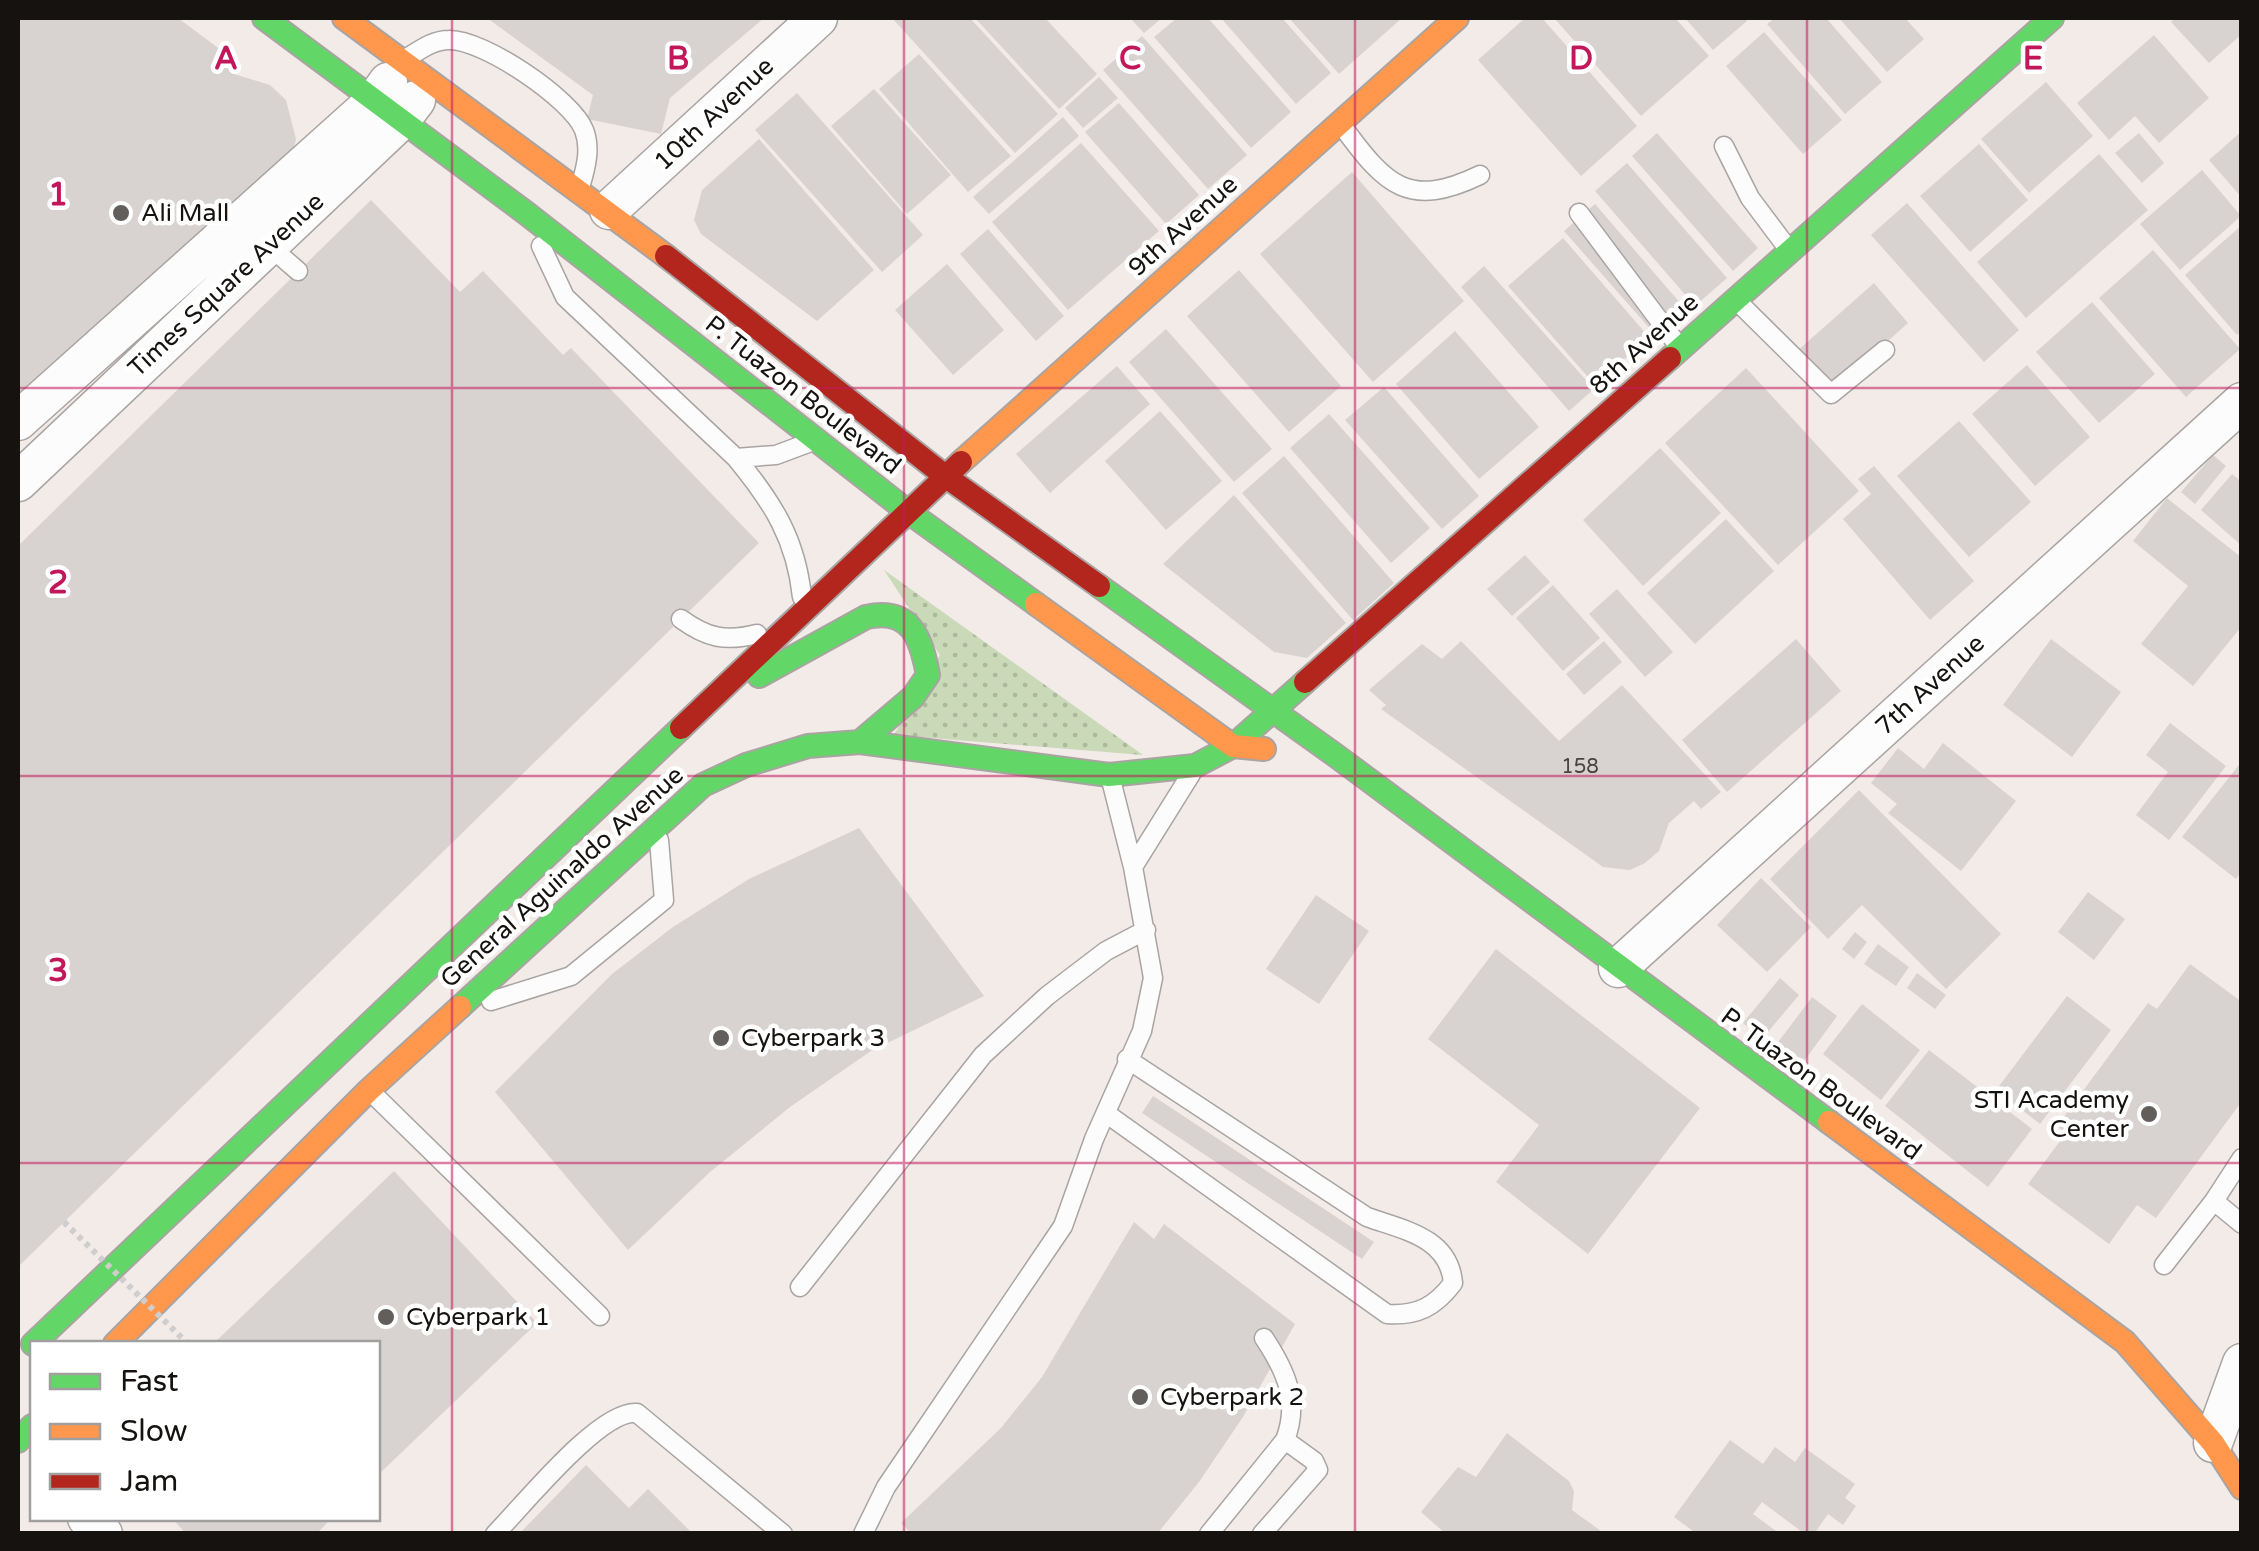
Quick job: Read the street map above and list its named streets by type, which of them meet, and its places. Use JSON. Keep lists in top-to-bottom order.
{
  "streets": {
    "street": [
      "10th Avenue",
      "9th Avenue",
      "Times Square Avenue",
      "8th Avenue",
      "P. Tuazon Boulevard",
      "7th Avenue",
      "General Aguinaldo Avenue"
    ]
  },
  "crossings": [
    ["10th Avenue", "P. Tuazon Boulevard"],
    ["9th Avenue", "P. Tuazon Boulevard"],
    ["9th Avenue", "General Aguinaldo Avenue"],
    ["Times Square Avenue", "P. Tuazon Boulevard"],
    ["8th Avenue", "P. Tuazon Boulevard"],
    ["8th Avenue", "General Aguinaldo Avenue"],
    ["P. Tuazon Boulevard", "7th Avenue"],
    ["P. Tuazon Boulevard", "General Aguinaldo Avenue"]
  ],
  "places": [
    "Ali Mall",
    "Cyberpark 3",
    "STI Academy Center",
    "Cyberpark 1",
    "Cyberpark 2"
  ],
  "house_numbers": ["158"],
  "legend": ["Fast", "Slow", "Jam"],
  "grid": {
    "columns": [
      "A",
      "B",
      "C",
      "D",
      "E"
    ],
    "rows": ["1", "2", "3"]
  }
}
